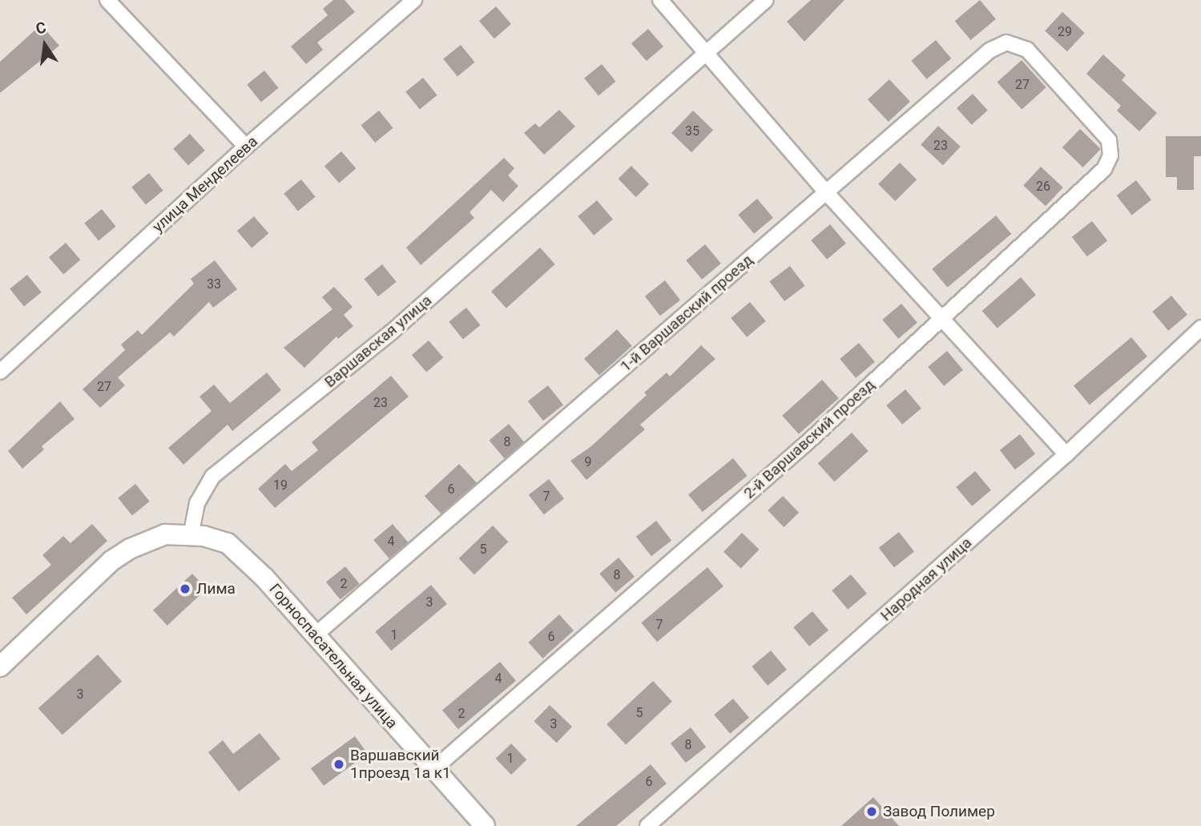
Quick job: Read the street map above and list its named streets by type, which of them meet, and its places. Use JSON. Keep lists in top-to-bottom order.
{
  "streets": {
    "main road": ["Горноспасательная улица"],
    "street": [
      "улица Менделеева",
      "1-й Варшавский проезд",
      "Варшавская улица",
      "2-й Варшавский проезд",
      "Народная улица"
    ]
  },
  "crossings": [
    ["1-й Варшавский проезд", "2-й Варшавский проезд"],
    ["1-й Варшавский проезд", "Горноспасательная улица"],
    ["Варшавская улица", "Горноспасательная улица"],
    ["2-й Варшавский проезд", "Горноспасательная улица"]
  ],
  "places": ["Лима", "Варшавский 1проезд 1а к1", "Завод Полимер"],
  "house_numbers": [
    "29",
    "27",
    "35",
    "23",
    "26",
    "33",
    "27",
    "23",
    "8",
    "9",
    "19",
    "6",
    "7",
    "4",
    "5",
    "8",
    "2",
    "3",
    "7",
    "1",
    "6",
    "4",
    "3",
    "5",
    "2",
    "3",
    "8",
    "1",
    "6"
  ],
  "north": "top"
}
